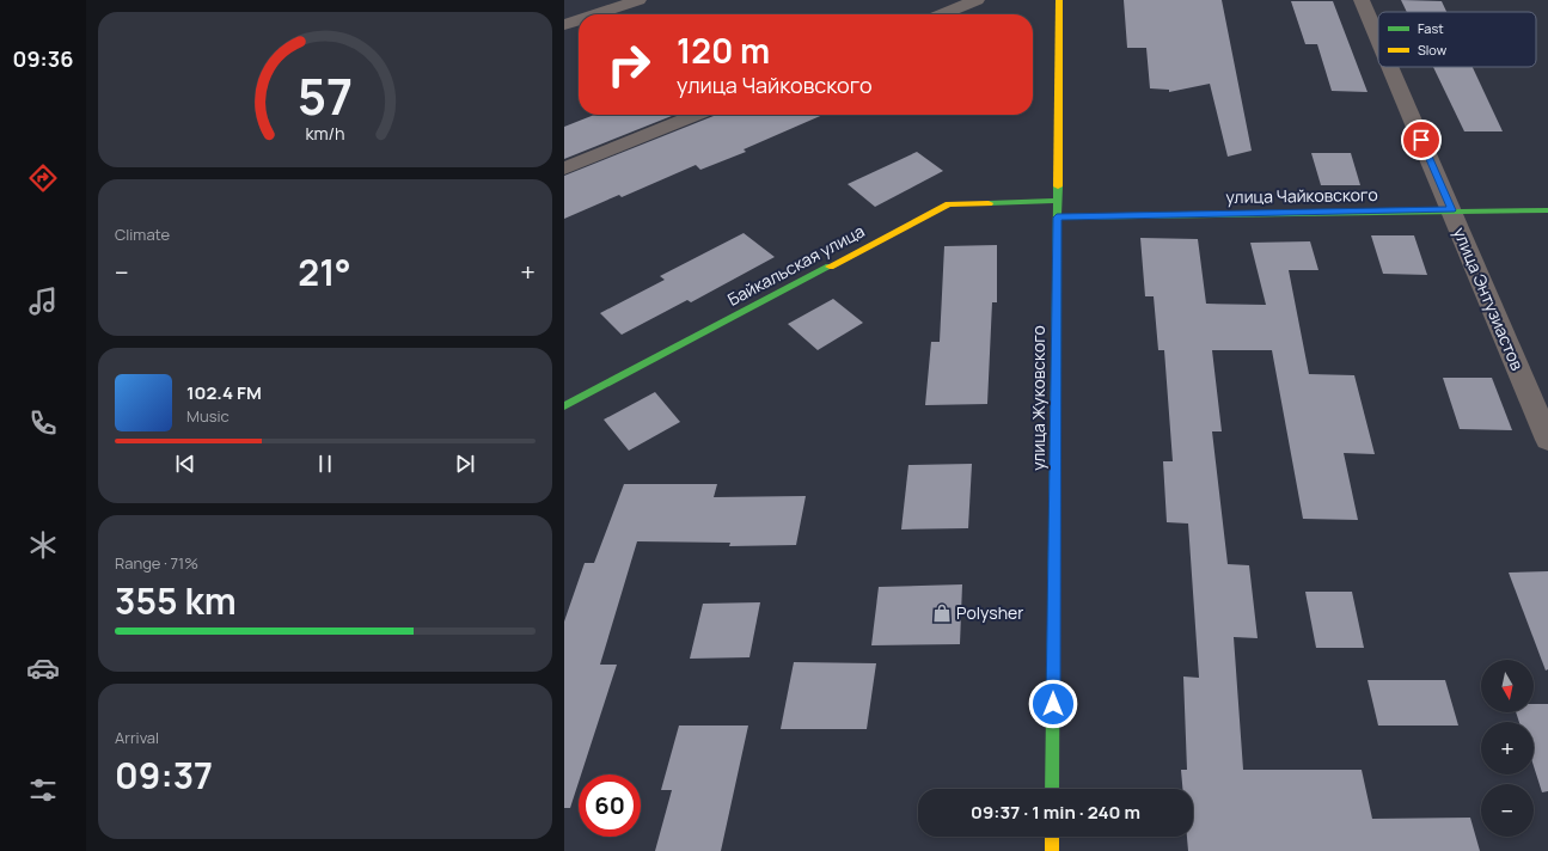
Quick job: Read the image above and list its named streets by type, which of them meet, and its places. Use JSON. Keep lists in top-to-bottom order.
{
  "streets": {
    "main road": ["улица Чайковского", "Байкальская улица", "улица Жуковского"],
    "street": ["улица Энтузиастов"]
  },
  "crossings": [
    ["улица Чайковского", "улица Энтузиастов"],
    ["улица Чайковского", "улица Жуковского"],
    ["Байкальская улица", "улица Жуковского"]
  ],
  "places": {
    "shop": ["Polysher"]
  },
  "legend": ["Fast", "Slow"],
  "north": "bottom",
  "page": {
    "tabs": "09:36",
    "turn": ["120 m", "улица Чайковского"],
    "tile": [
      "Climate",
      ["Range · 71%", "355 km"],
      ["Arrival", "09:37"]
    ],
    "heat": ["−", "21°", "+"],
    "song": ["102.4 FM", "Music"],
    "map_buttons": ["+", "−"],
    "limit": "60",
    "trip": "09:37 · 1 min · 240 m",
    "gauge": ["57", "km/h"]
  }
}
